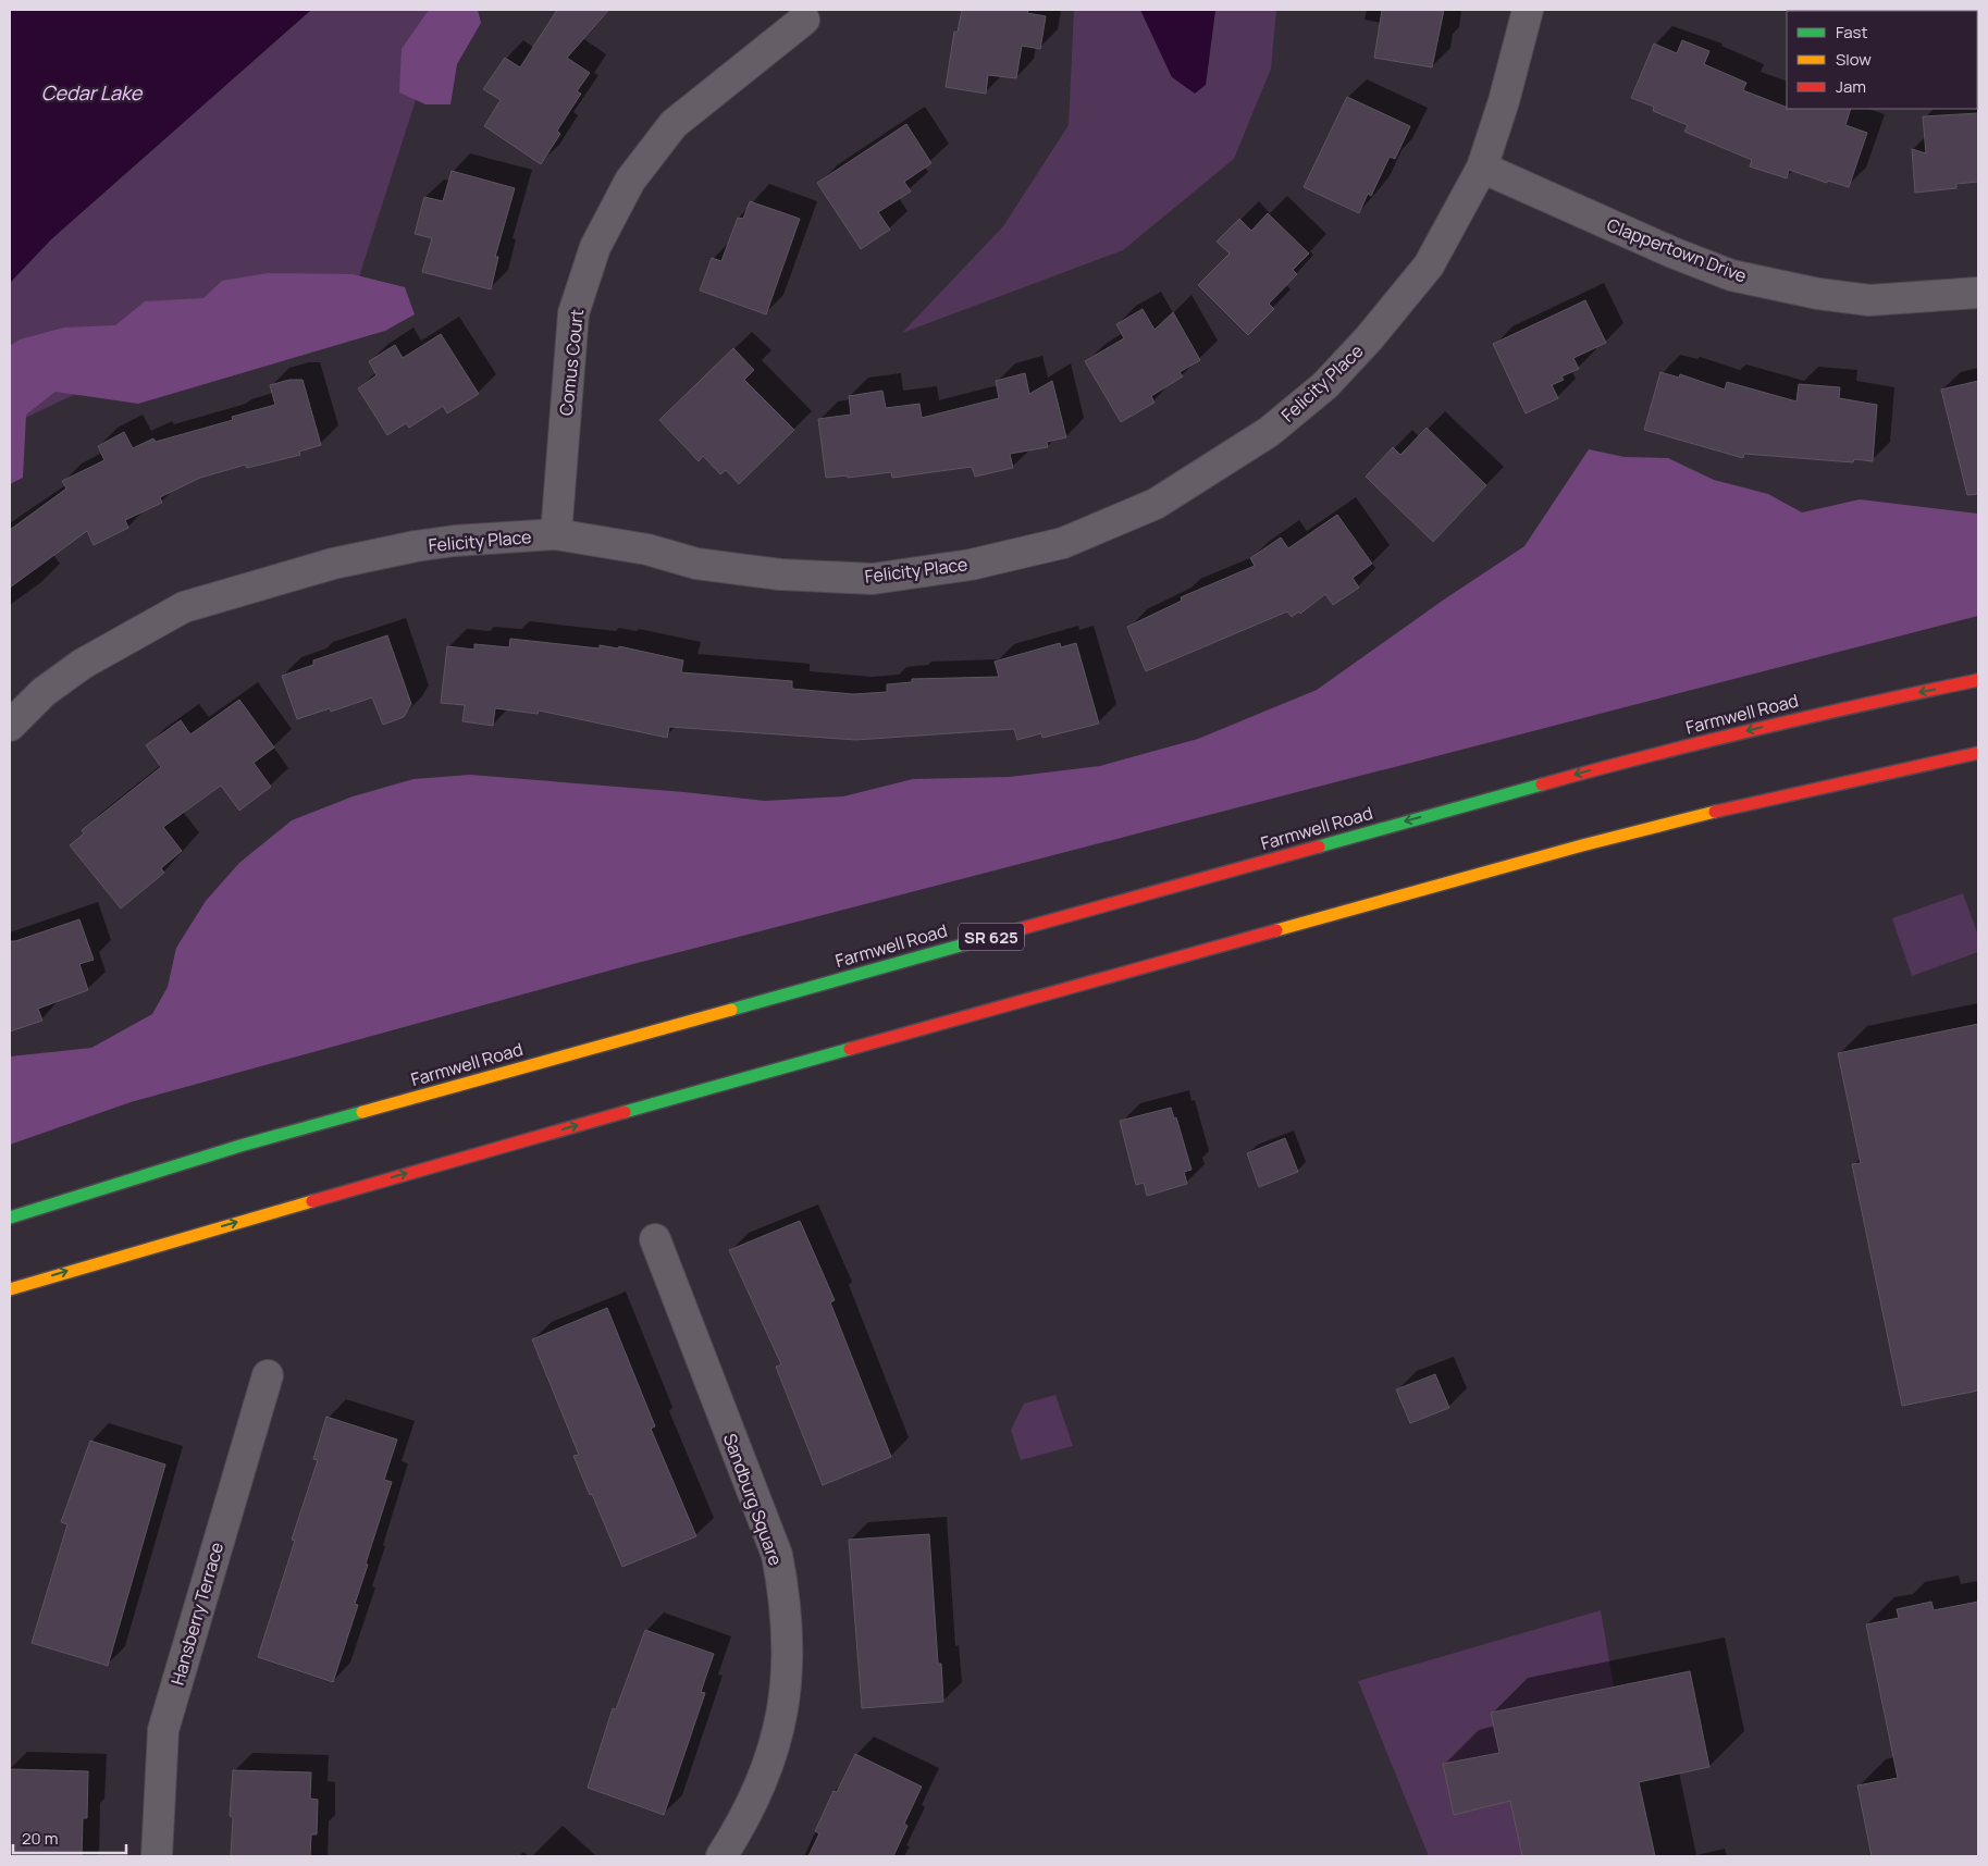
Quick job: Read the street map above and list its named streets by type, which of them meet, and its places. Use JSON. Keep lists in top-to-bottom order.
{
  "streets": {
    "main road": ["Farmwell Road", "SR 625"],
    "street": [
      "Clappertown Drive",
      "Comus Court",
      "Felicity Place",
      "Sandburg Square",
      "Hansberry Terrace"
    ]
  },
  "crossings": [
    ["Clappertown Drive", "Felicity Place"],
    ["Comus Court", "Felicity Place"]
  ],
  "water": ["Cedar Lake"],
  "legend": ["Fast", "Slow", "Jam"],
  "scale_bar": "20 m"
}
